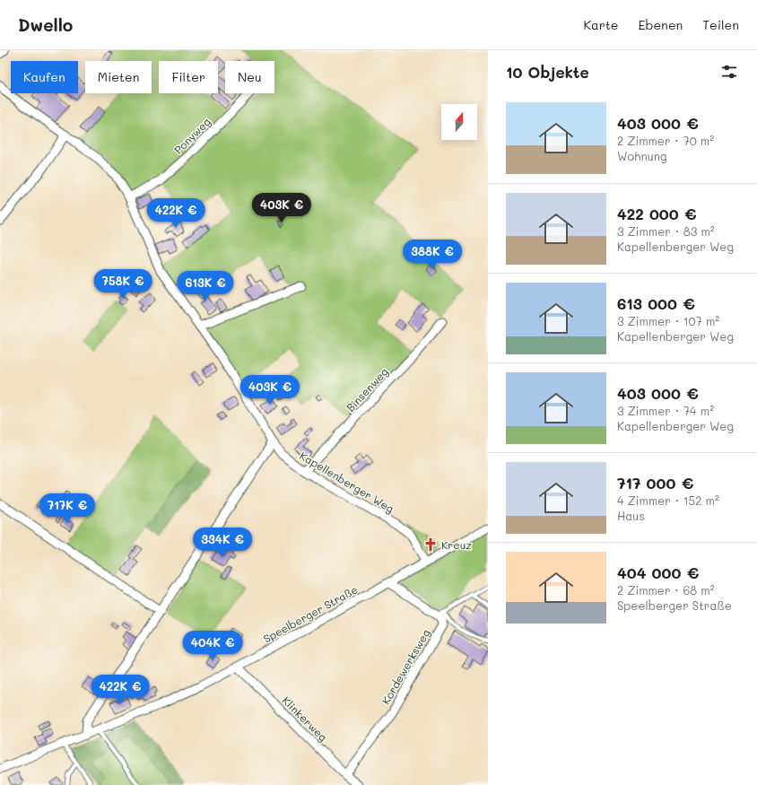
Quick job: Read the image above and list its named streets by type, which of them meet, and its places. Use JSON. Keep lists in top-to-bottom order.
{
  "streets": {
    "street": [
      "Ponyweg",
      "Binsenweg",
      "Kapellenberger Weg",
      "Speelberger Straße",
      "Kordewerksweg",
      "Klinkerweg"
    ]
  },
  "crossings": [
    ["Ponyweg", "Kapellenberger Weg"],
    ["Binsenweg", "Kapellenberger Weg"],
    ["Kapellenberger Weg", "Speelberger Straße"],
    ["Speelberger Straße", "Klinkerweg"],
    ["Kordewerksweg", "Klinkerweg"]
  ],
  "places": {
    "church": ["Kreuz"]
  },
  "north": "top",
  "page": {
    "header": "Dwello",
    "nav": ["Karte", "Ebenen", "Teilen"],
    "heading": "10 Objekte",
    "chip": [
      "Kaufen",
      "Mieten",
      "Filter",
      "Neu"
    ],
    "list": [
      {
        "name": "403 000 €",
        "note": "2 Zimmer · 70 m² · Wohnung"
      },
      {
        "name": "422 000 €",
        "note": "3 Zimmer · 83 m² · Kapellenberger Weg"
      },
      {
        "name": "613 000 €",
        "note": "3 Zimmer · 107 m² · Kapellenberger Weg"
      },
      {
        "name": "403 000 €",
        "note": "3 Zimmer · 74 m² · Kapellenberger Weg"
      },
      {
        "name": "717 000 €",
        "note": "4 Zimmer · 152 m² · Haus"
      },
      {
        "name": "404 000 €",
        "note": "2 Zimmer · 68 m² · Speelberger Straße"
      }
    ],
    "price": [
      "403K €",
      "422K €",
      "388K €",
      "758K €",
      "613K €",
      "403K €",
      "717K €",
      "334K €",
      "404K €",
      "422K €"
    ]
  }
}
